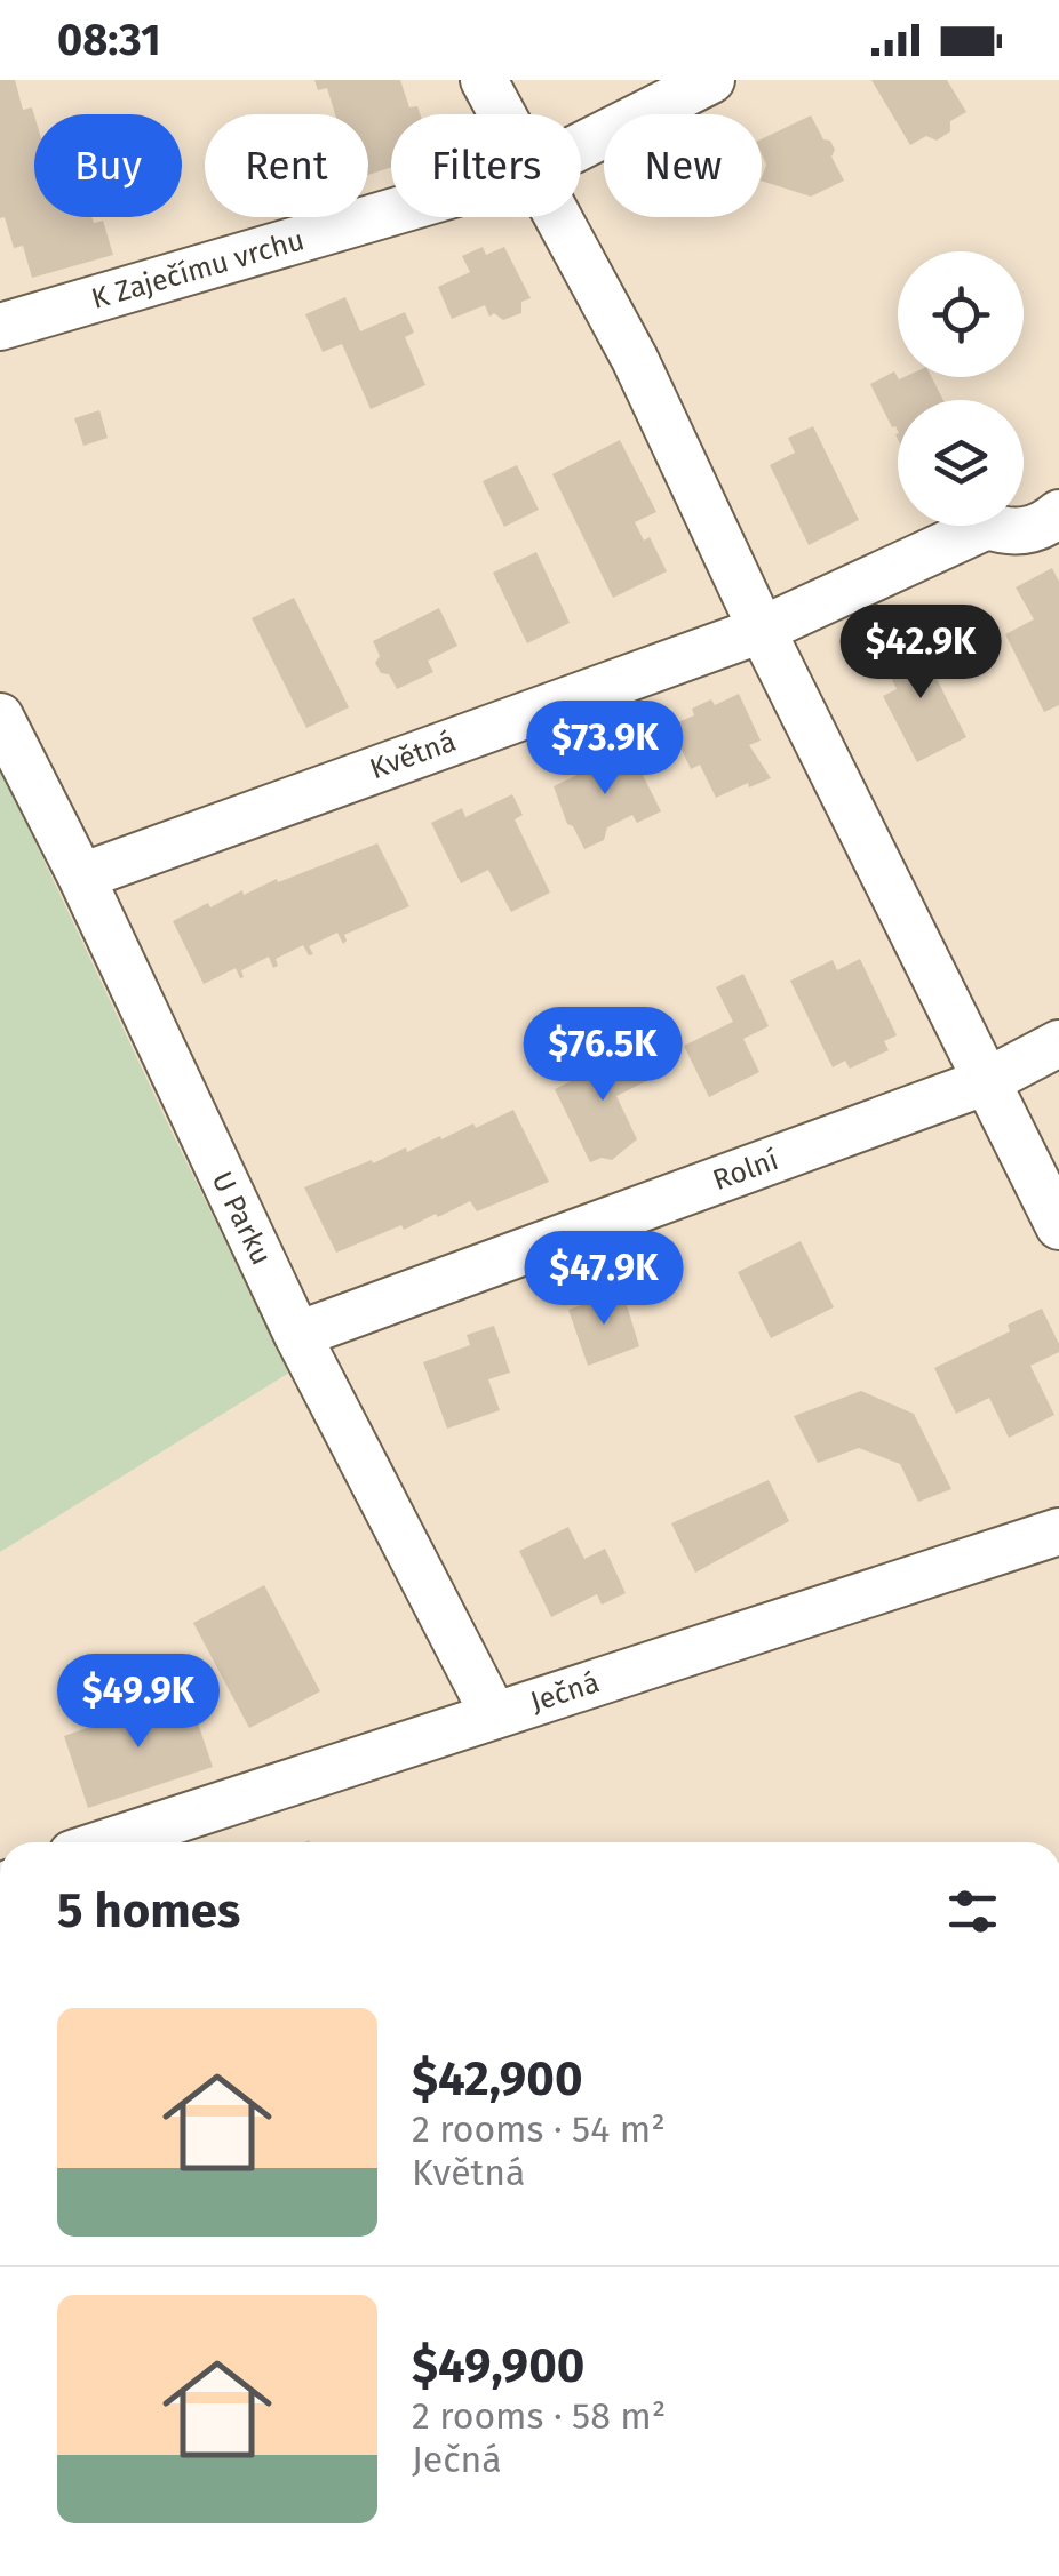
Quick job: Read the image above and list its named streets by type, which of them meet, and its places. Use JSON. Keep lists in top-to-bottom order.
{
  "streets": {
    "street": [
      "K Zaječímu vrchu",
      "Květná",
      "Rolní",
      "U Parku",
      "Ječná"
    ]
  },
  "crossings": [
    ["Květná", "U Parku"],
    ["Rolní", "U Parku"],
    ["U Parku", "Ječná"]
  ],
  "page": {
    "status": "08:31",
    "chip": [
      "Buy",
      "Rent",
      "Filters",
      "New"
    ],
    "price": [
      "$42.9K",
      "$73.9K",
      "$76.5K",
      "$47.9K",
      "$49.9K"
    ],
    "heading": "5 homes",
    "list": [
      {
        "name": "$42,900",
        "note": "2 rooms · 54 m² · Květná"
      },
      {
        "name": "$49,900",
        "note": "2 rooms · 58 m² · Ječná"
      }
    ]
  }
}
